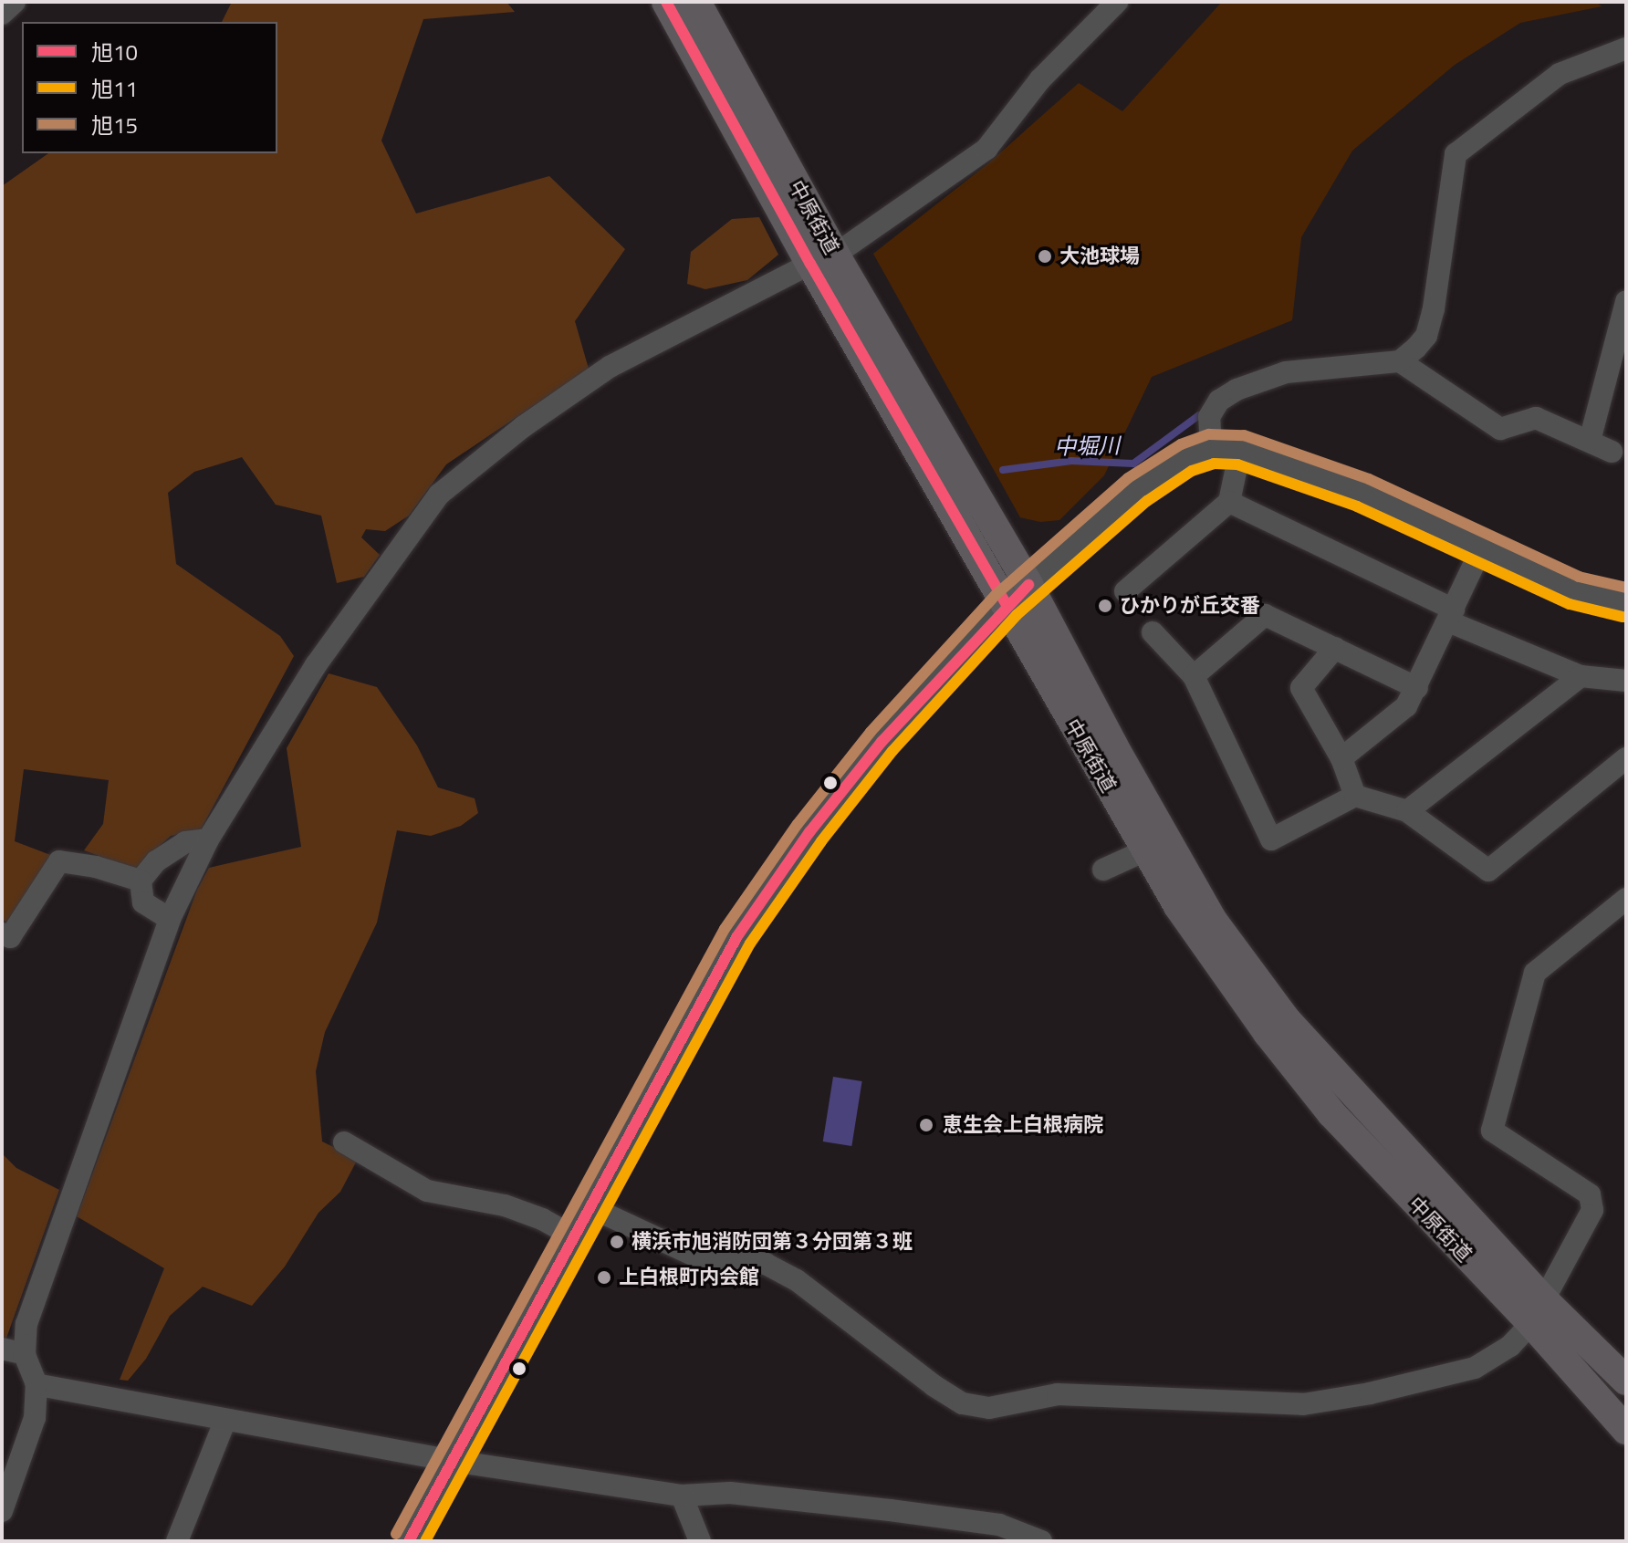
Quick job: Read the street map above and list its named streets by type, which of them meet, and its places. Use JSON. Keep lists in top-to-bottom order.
{
  "streets": {
    "main road": ["中原街道"]
  },
  "water": ["中堀川"],
  "places": [
    "大池球場",
    "ひかりが丘交番",
    "恵生会上白根病院",
    "横浜市旭消防団第３分団第３班",
    "上白根町内会館"
  ],
  "lines": ["transit line 旭10", "transit line 旭15", "transit line 旭11"],
  "legend": ["旭10", "旭11", "旭15"]
}
